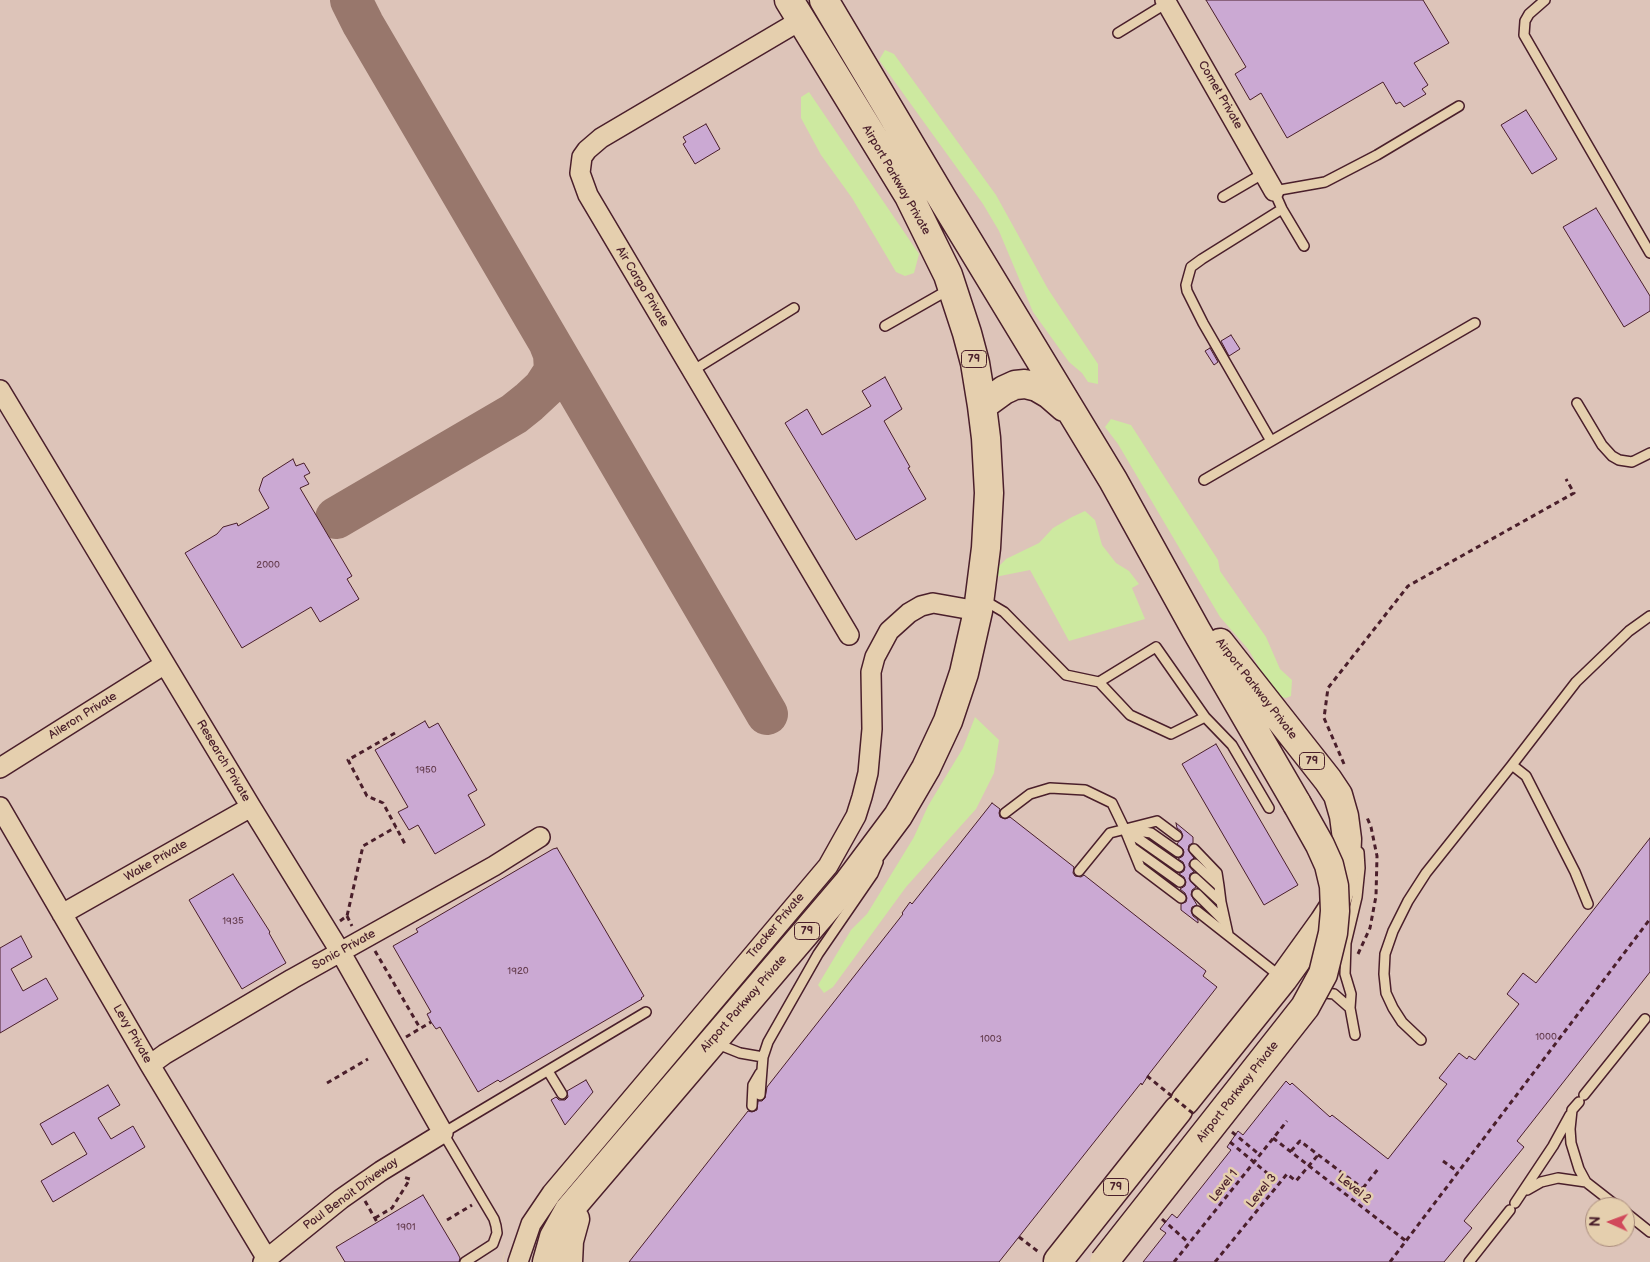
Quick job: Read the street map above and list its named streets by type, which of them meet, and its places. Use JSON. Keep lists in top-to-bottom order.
{
  "streets": {
    "highway": ["Airport Parkway Private", "79"],
    "street": [
      "Comet Private",
      "Air Cargo Private",
      "Aileron Private",
      "Research Private",
      "Wake Private",
      "Tracker Private",
      "Sonic Private",
      "Levy Private",
      "Paul Benoit Driveway"
    ],
    "path": ["Level 1", "Level 2", "Level 3"]
  },
  "crossings": [
    ["Airport Parkway Private", "Air Cargo Private"],
    ["Airport Parkway Private", "Tracker Private"],
    ["Aileron Private", "Research Private"],
    ["Research Private", "Wake Private"],
    ["Research Private", "Sonic Private"],
    ["Research Private", "Paul Benoit Driveway"],
    ["Wake Private", "Levy Private"],
    ["Sonic Private", "Levy Private"],
    ["Levy Private", "Paul Benoit Driveway"],
    ["Level 1", "Level 2"]
  ],
  "house_numbers": [
    "2000",
    "1950",
    "1935",
    "1920",
    "1000",
    "1003",
    "1901"
  ],
  "north": "left"
}
